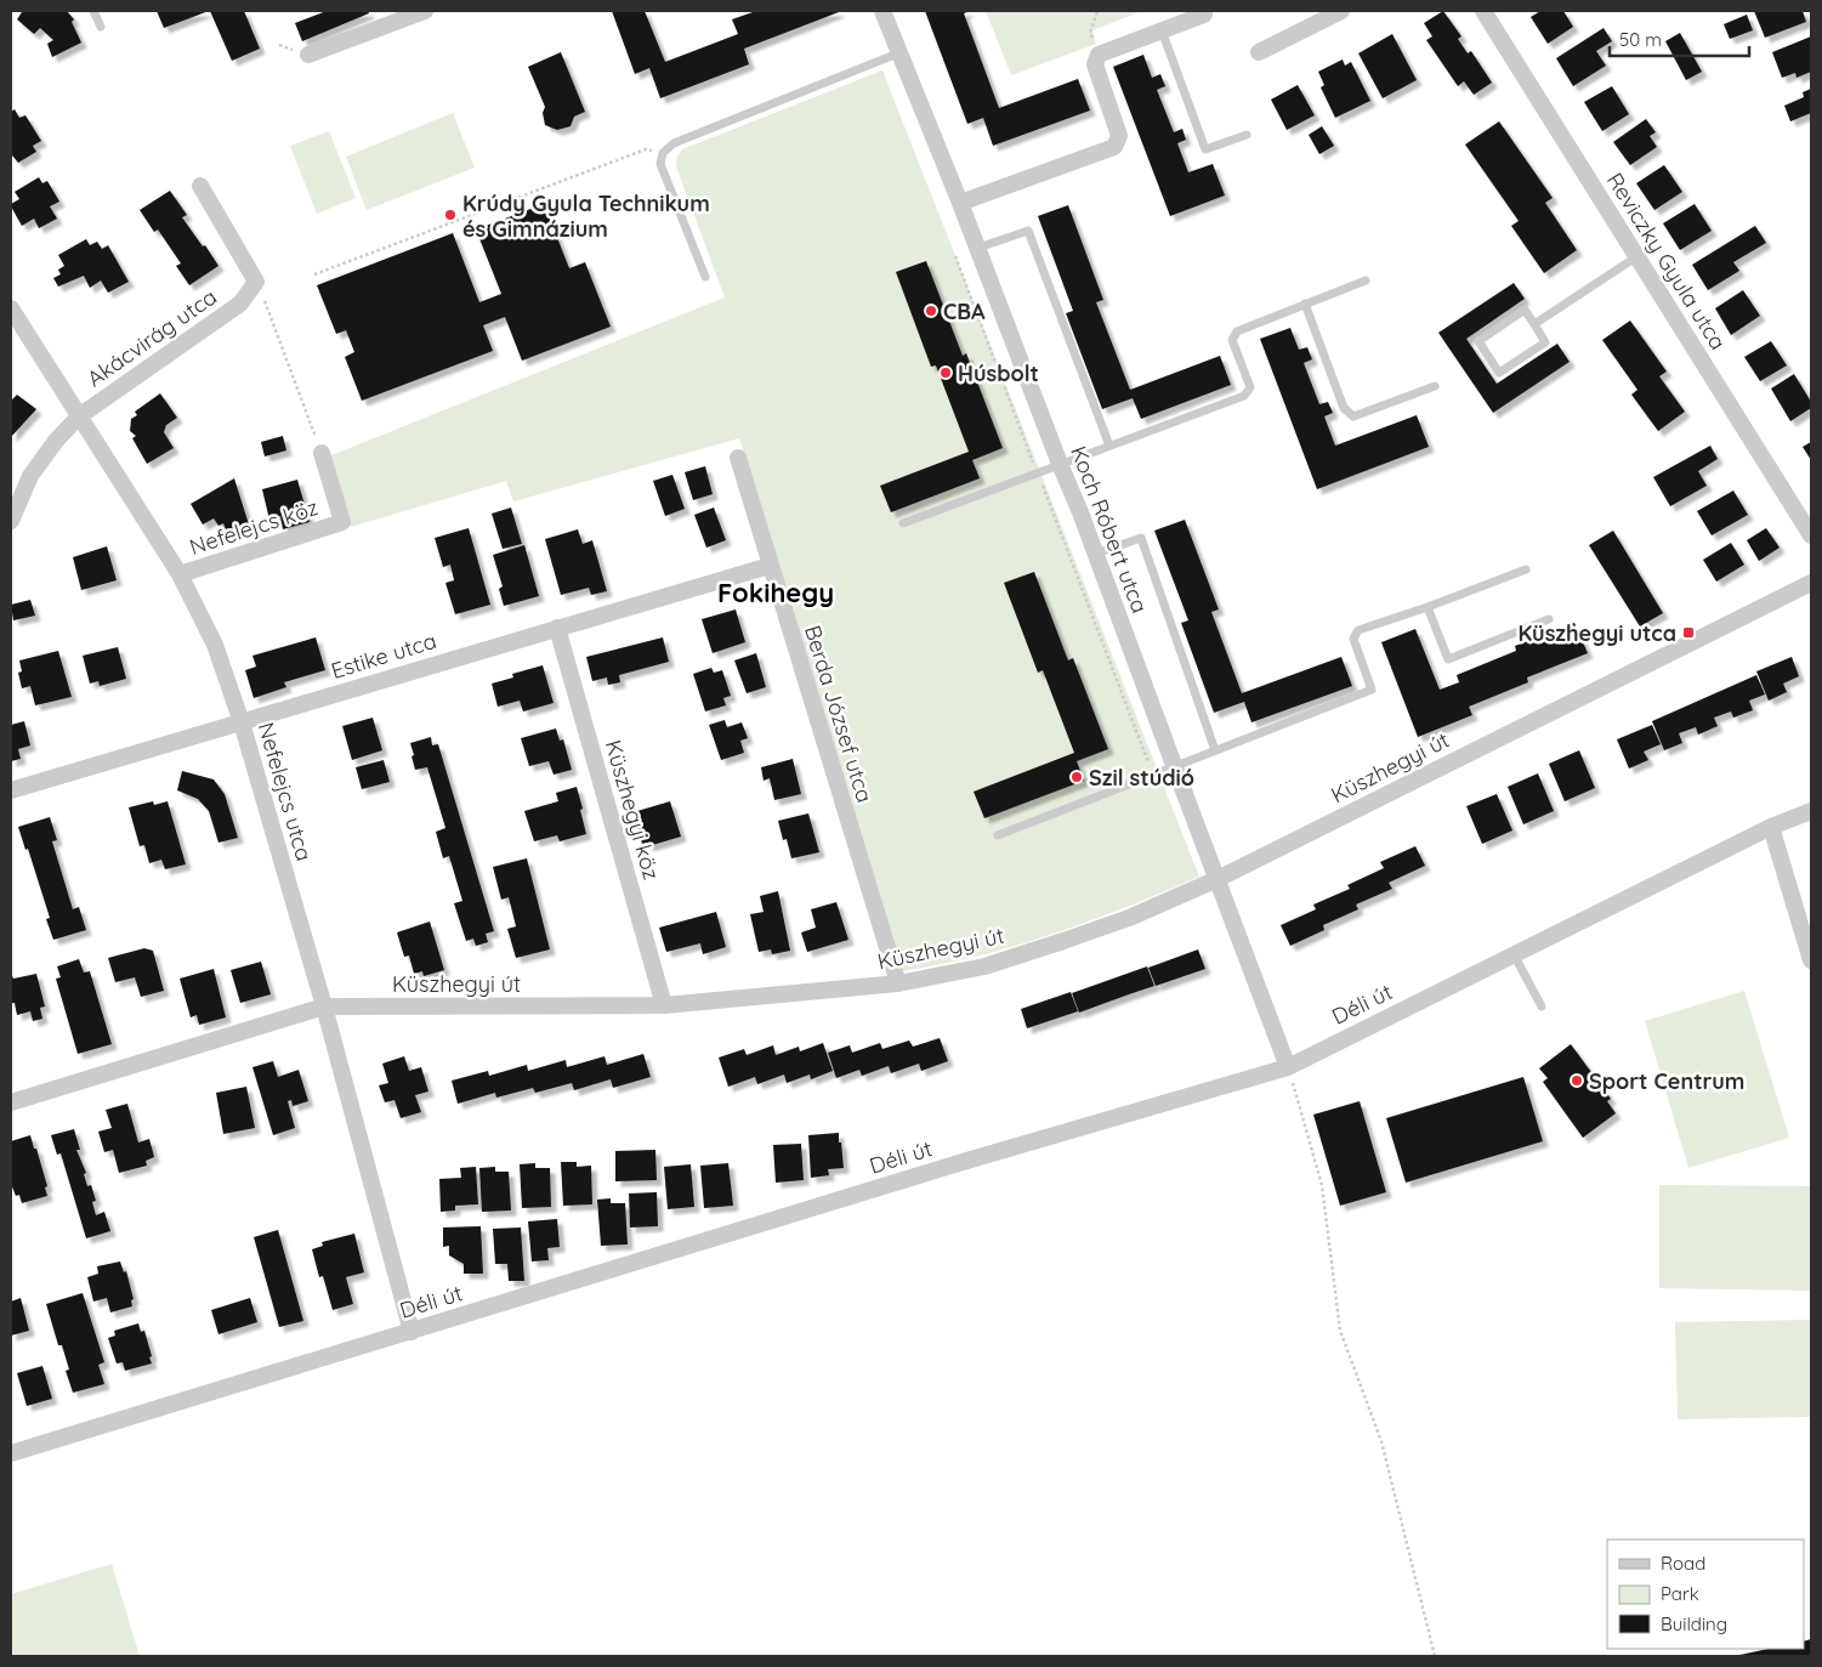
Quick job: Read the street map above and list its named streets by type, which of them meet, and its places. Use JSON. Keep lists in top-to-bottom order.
{
  "streets": {
    "street": [
      "Reviczky Gyula utca",
      "Akácvirág utca",
      "Nefelejcs köz",
      "Koch Róbert utca",
      "Estike utca",
      "Berda József utca",
      "Küszhegyi út",
      "Nefelejcs utca",
      "Küszhegyi köz",
      "Déli út"
    ]
  },
  "crossings": [
    ["Akácvirág utca", "Nefelejcs utca"],
    ["Nefelejcs köz", "Nefelejcs utca"],
    ["Koch Róbert utca", "Küszhegyi út"],
    ["Koch Róbert utca", "Déli út"],
    ["Estike utca", "Berda József utca"],
    ["Estike utca", "Nefelejcs utca"],
    ["Estike utca", "Küszhegyi köz"],
    ["Berda József utca", "Küszhegyi út"],
    ["Küszhegyi út", "Nefelejcs utca"],
    ["Küszhegyi út", "Küszhegyi köz"],
    ["Nefelejcs utca", "Déli út"]
  ],
  "districts": ["Fokihegy"],
  "places": {
    "other": [
      "Krúdy Gyula Technikum és Gimnázium",
      "CBA",
      "Húsbolt",
      "Szil stúdió",
      "Sport Centrum"
    ],
    "transit": ["Küszhegyi utca"]
  },
  "legend": ["Road", "Park", "Building"],
  "scale_bar": "50 m"
}
